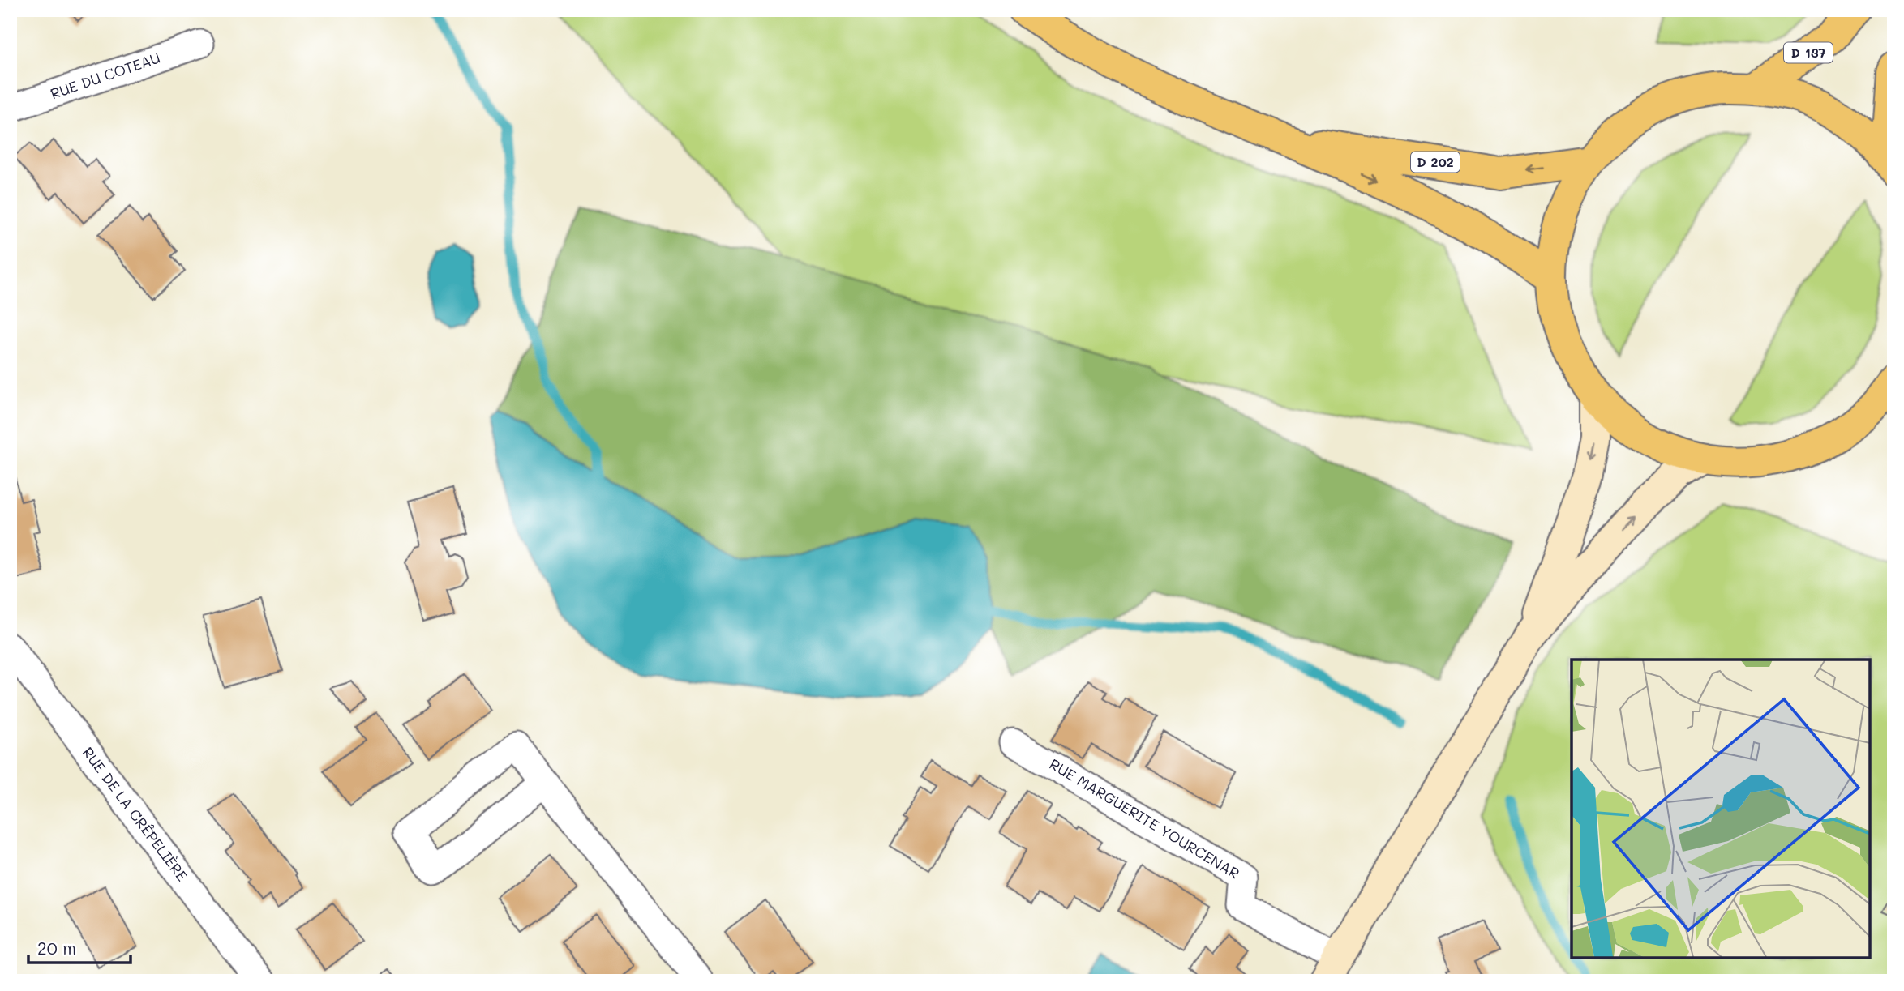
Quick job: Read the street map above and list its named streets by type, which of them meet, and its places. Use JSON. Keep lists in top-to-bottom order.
{
  "streets": {
    "main road": ["D 137", "D 202"],
    "street": ["RUE DU COTEAU", "RUE DE LA CRÊPELIÈRE", "RUE MARGUERITE YOURCENAR"]
  },
  "scale_bar": "20 m"
}
